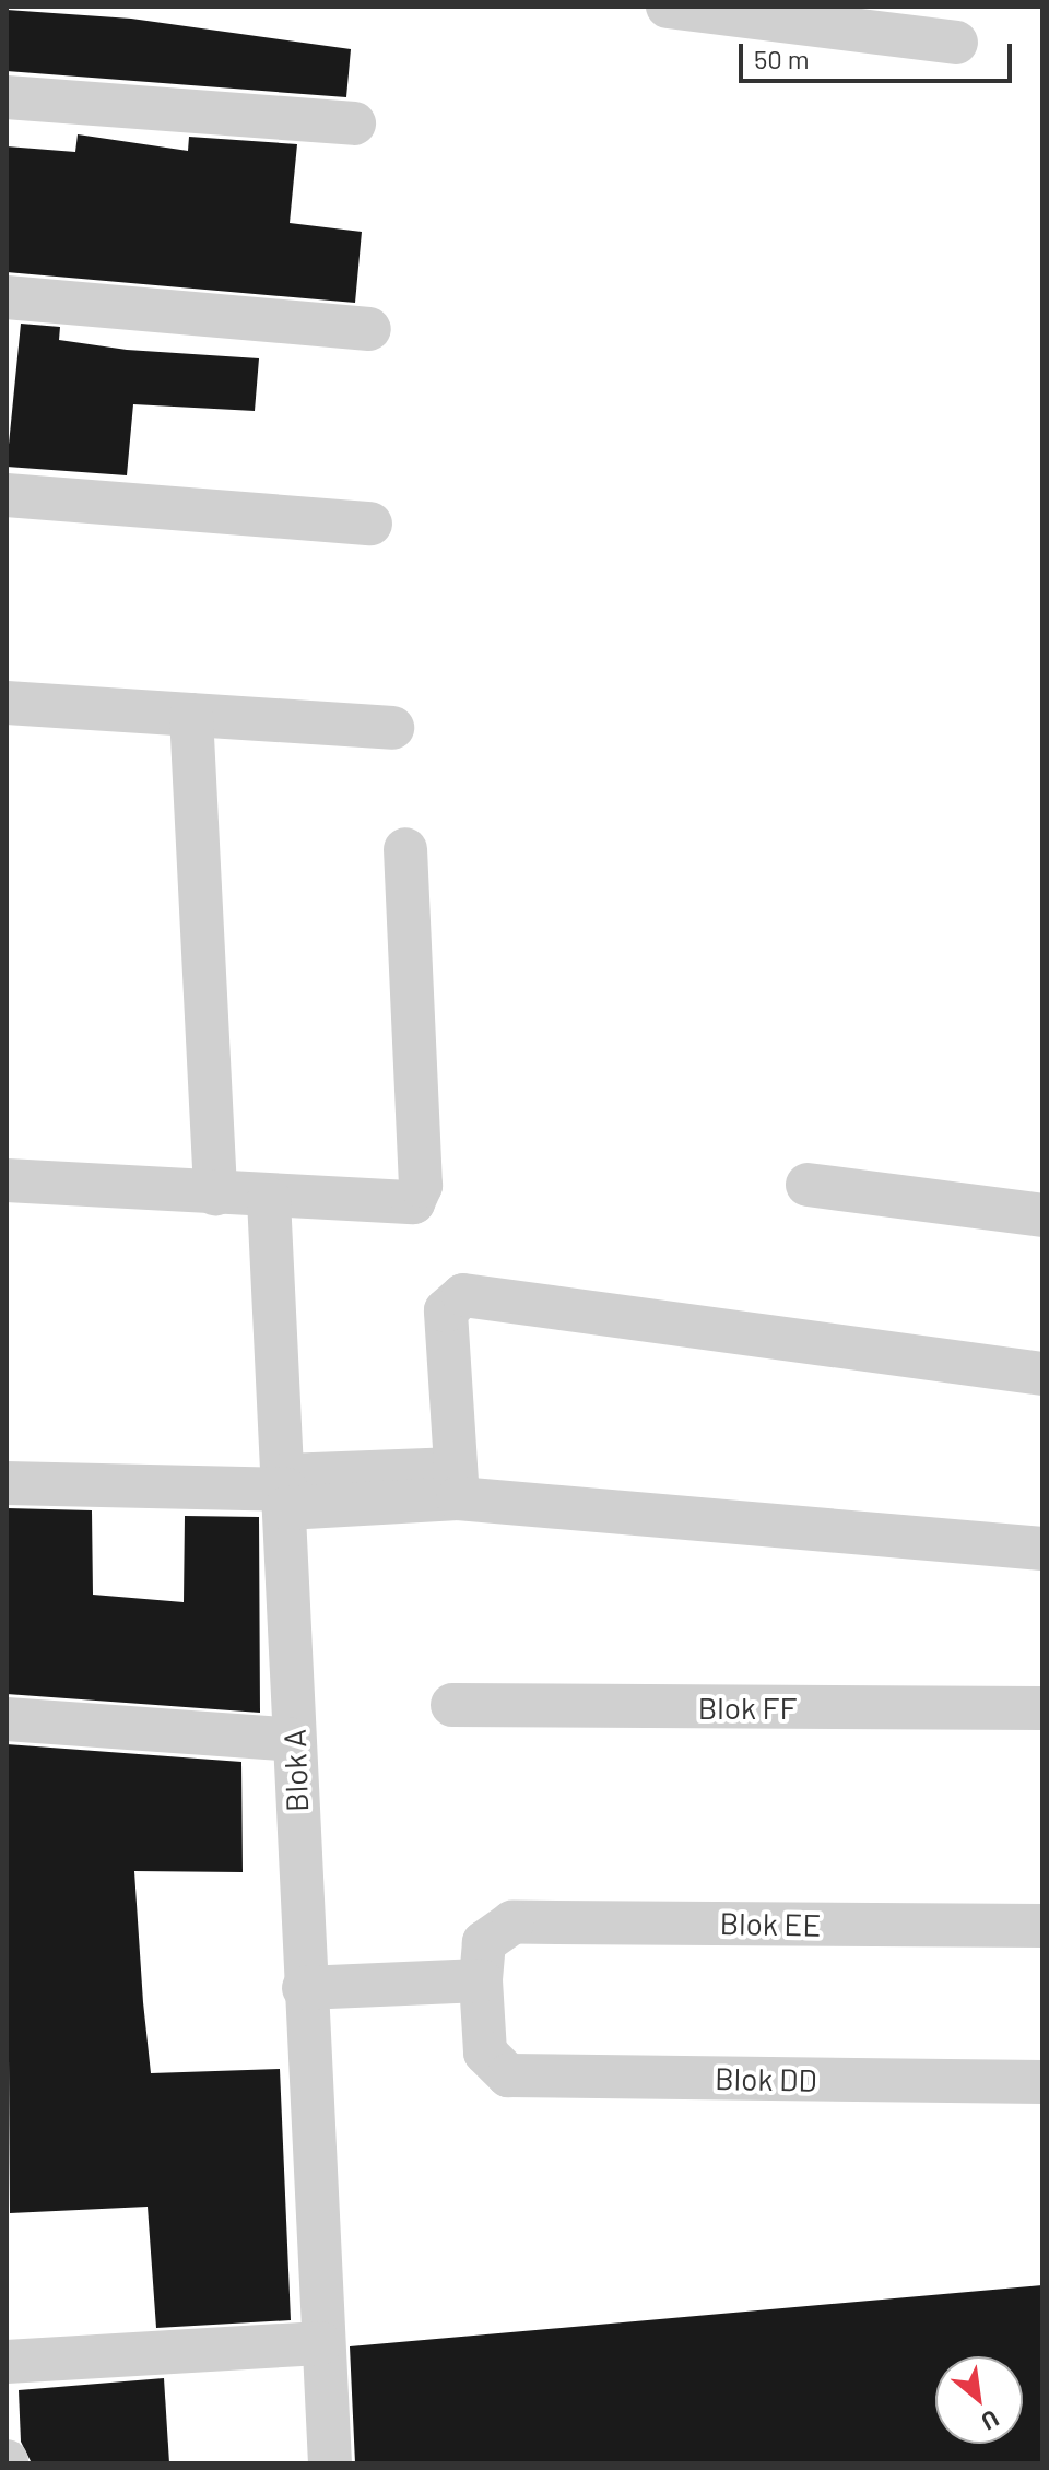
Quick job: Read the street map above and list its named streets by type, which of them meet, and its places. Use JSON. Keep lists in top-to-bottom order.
{
  "streets": {
    "street": [
      "Blok FF",
      "Blok A",
      "Blok EE",
      "Blok DD"
    ]
  },
  "crossings": [
    ["Blok EE", "Blok DD"]
  ],
  "scale_bar": "50 m",
  "north": "bottom right"
}
